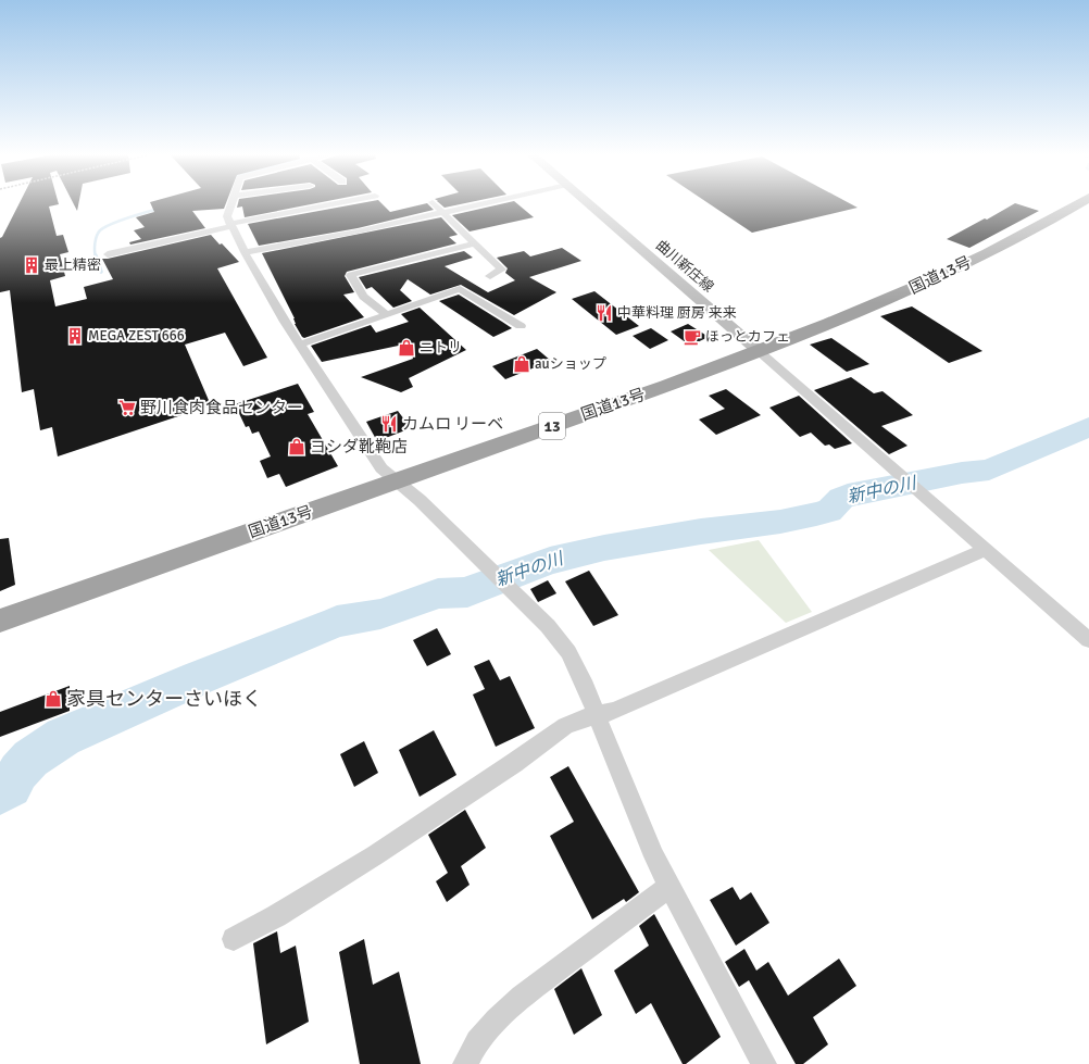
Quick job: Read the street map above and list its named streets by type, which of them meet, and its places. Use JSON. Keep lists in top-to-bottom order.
{
  "streets": {
    "highway": ["国道13号", "13"],
    "main road": ["曲川新庄線"]
  },
  "crossings": [
    ["曲川新庄線", "国道13号"]
  ],
  "water": ["新中の川"],
  "places": {
    "building": ["最上精密", "MEGA ZEST 666"],
    "restaurant": ["中華料理 厨房 来来", "カムロ リーベ"],
    "cafe": ["ほっとカフェ"],
    "shop": [
      "ニトリ",
      "auショップ",
      "ヨシダ靴鞄店",
      "家具センターさいほく"
    ],
    "supermarket": ["野川食肉食品センター"]
  }
}
